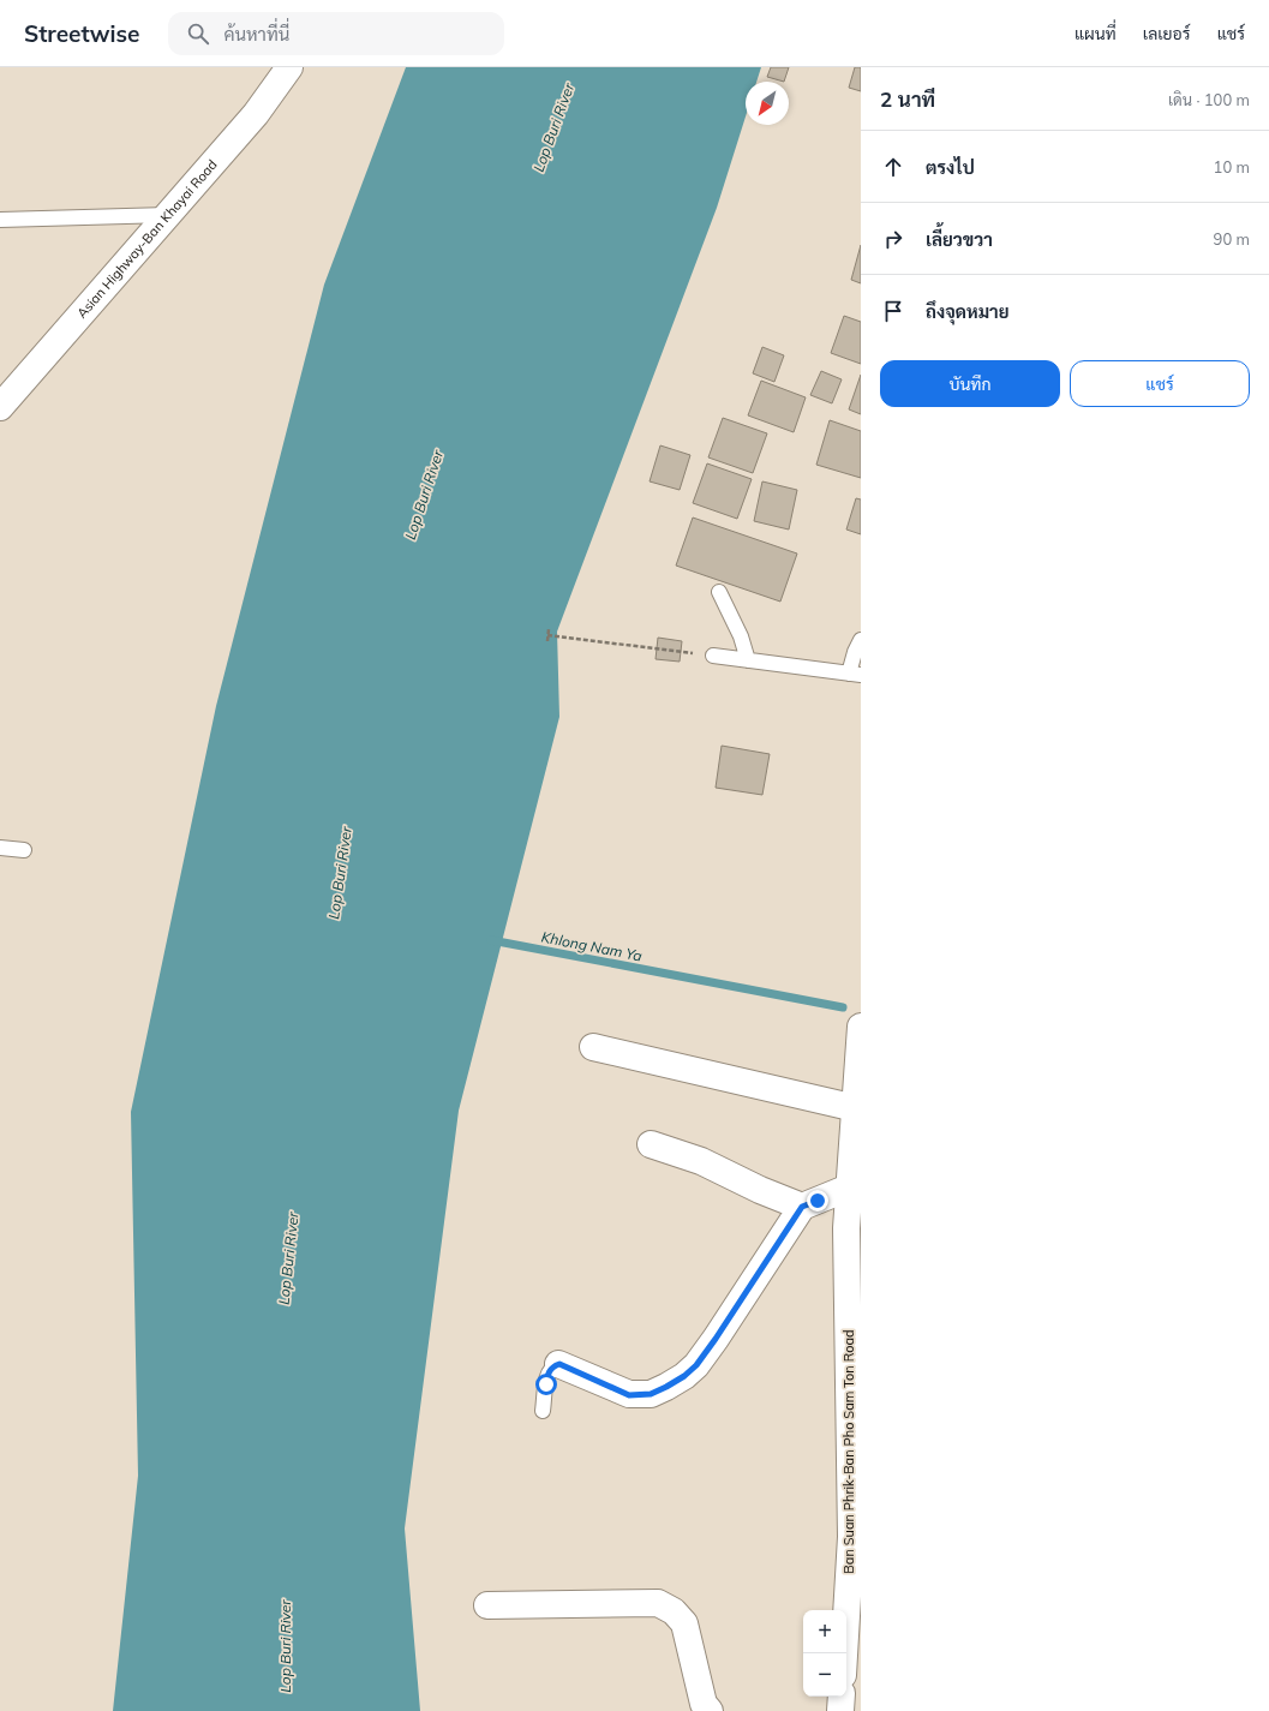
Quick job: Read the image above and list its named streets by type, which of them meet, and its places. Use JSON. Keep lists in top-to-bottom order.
{
  "streets": {
    "street": ["Asian Highway-Ban Khayai Road", "Ban Suan Phrik-Ban Pho Sam Ton Road"]
  },
  "water": ["Lop Buri River", "Khlong Nam Ya"],
  "north": "bottom left",
  "page": {
    "header": "Streetwise",
    "search": "ค้นหาที่นี่",
    "nav": ["แผนที่", "เลเยอร์", "แชร์"],
    "heading": ["2 นาที", "เดิน · 100 m"],
    "list": [
      ["ตรงไป", "10 m"],
      ["เลี้ยวขวา", "90 m"],
      "ถึงจุดหมาย"
    ],
    "buttons": ["บันทึก", "แชร์"],
    "map_buttons": ["+", "−"]
  }
}
